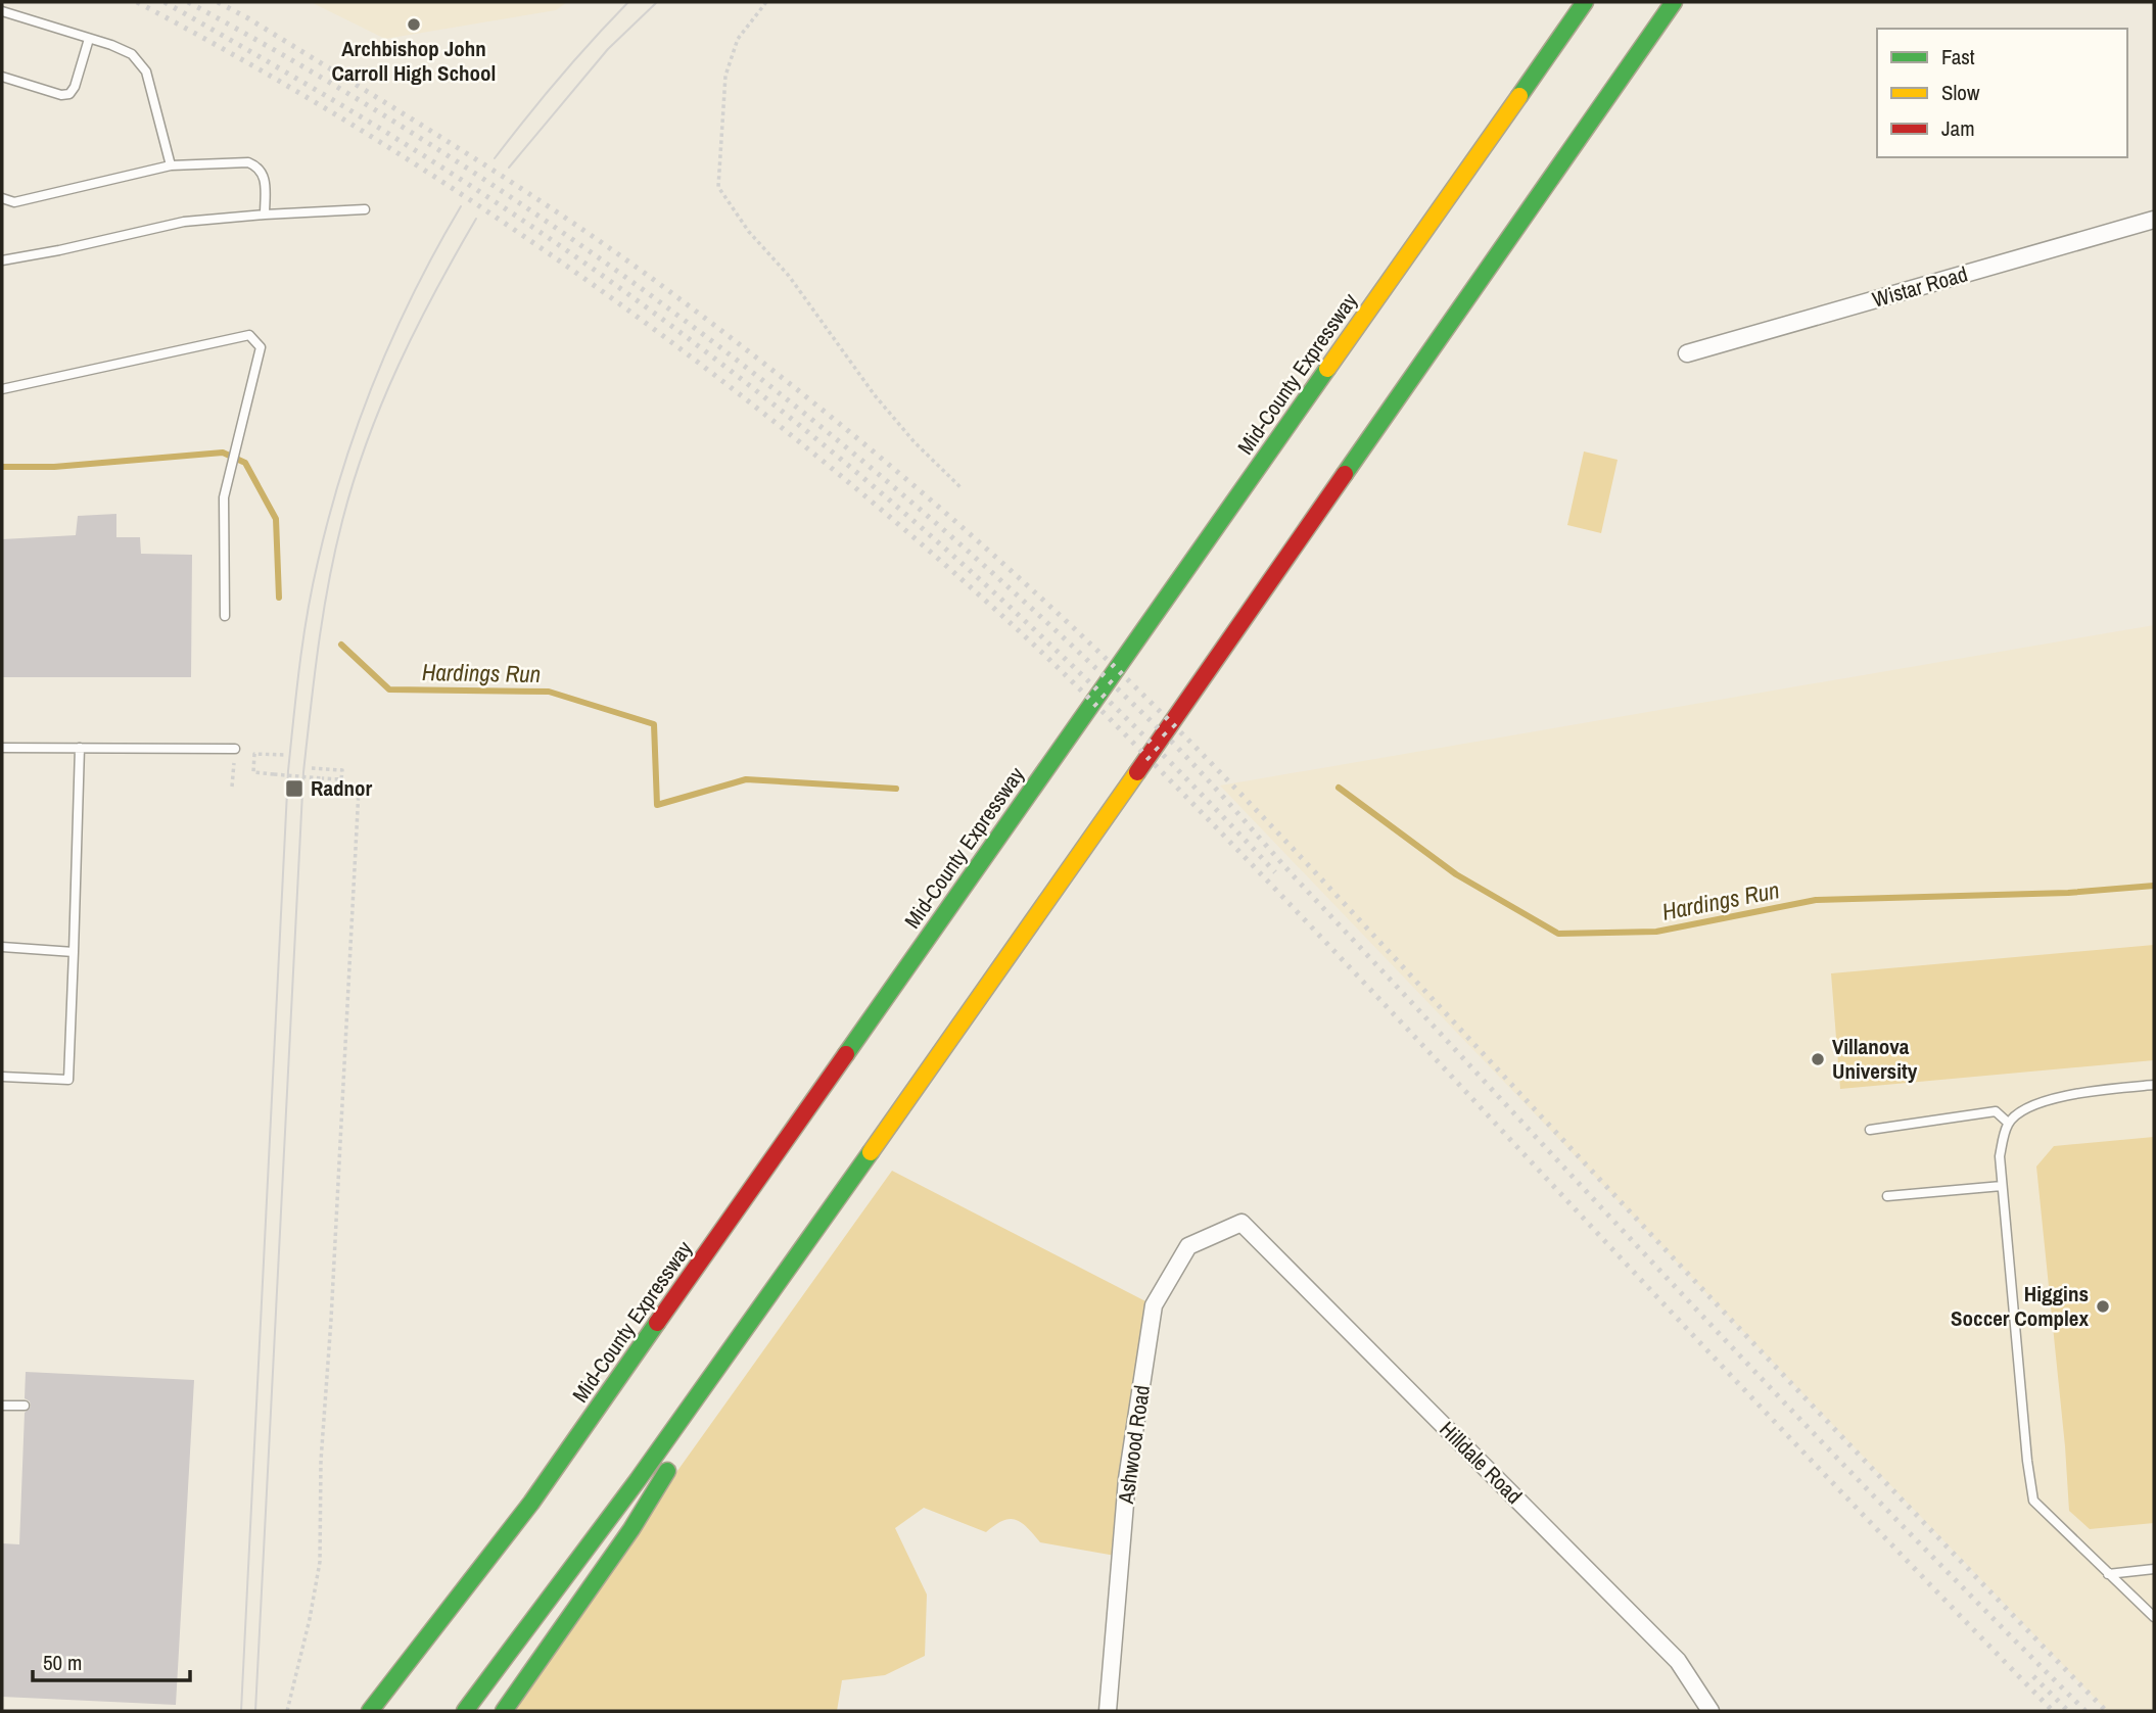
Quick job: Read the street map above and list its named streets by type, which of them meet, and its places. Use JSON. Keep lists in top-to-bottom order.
{
  "streets": {
    "highway": ["Mid-County Expressway"],
    "street": ["Wistar Road", "Ashwood Road", "Hilldale Road"]
  },
  "crossings": [
    ["Ashwood Road", "Hilldale Road"]
  ],
  "water": ["Hardings Run"],
  "places": {
    "other": ["Archbishop John Carroll High School", "Villanova University", "Higgins Soccer Complex"],
    "transit": ["Radnor"]
  },
  "legend": ["Fast", "Slow", "Jam"],
  "scale_bar": "50 m"
}
